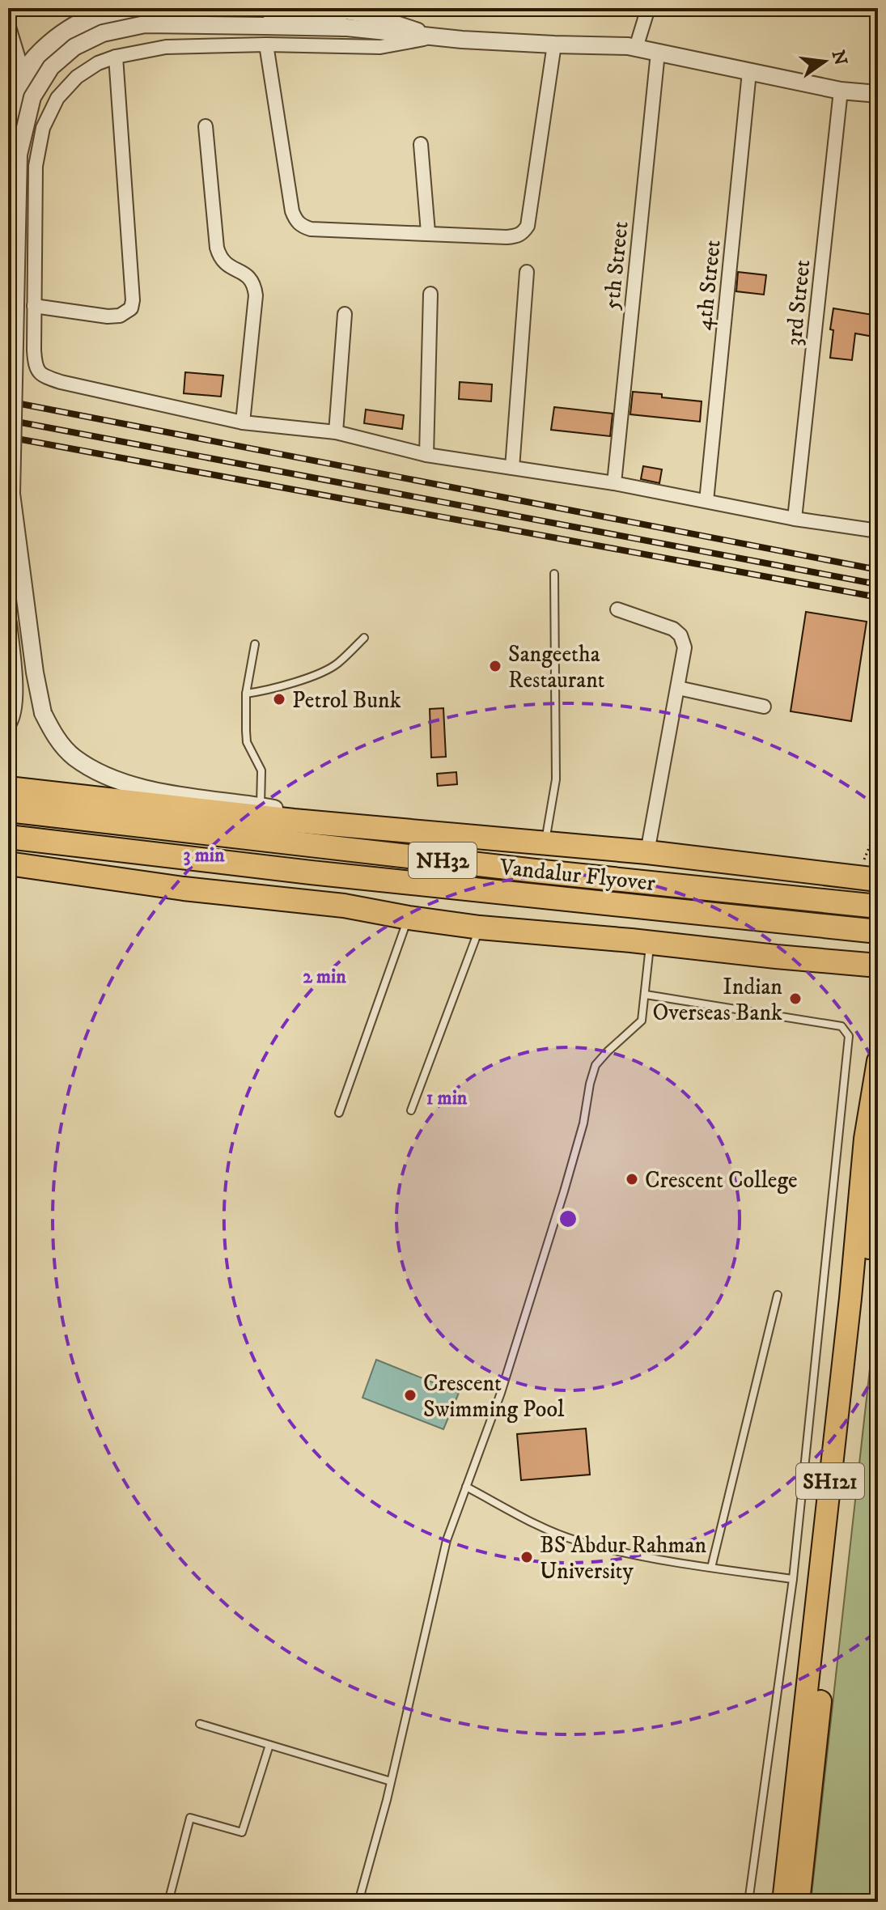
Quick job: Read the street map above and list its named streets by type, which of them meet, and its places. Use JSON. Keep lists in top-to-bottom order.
{
  "streets": {
    "highway": ["NH32", "Vandalur Flyover"],
    "main road": ["SH121"],
    "street": ["5th Street", "4th Street", "3rd Street"]
  },
  "places": [
    "Sangeetha Restaurant",
    "Petrol Bunk",
    "Indian Overseas Bank",
    "Crescent College",
    "Crescent Swimming Pool",
    "BS Abdur Rahman University"
  ],
  "north": "right",
  "rings": ["3 min", "2 min", "1 min"]
}
